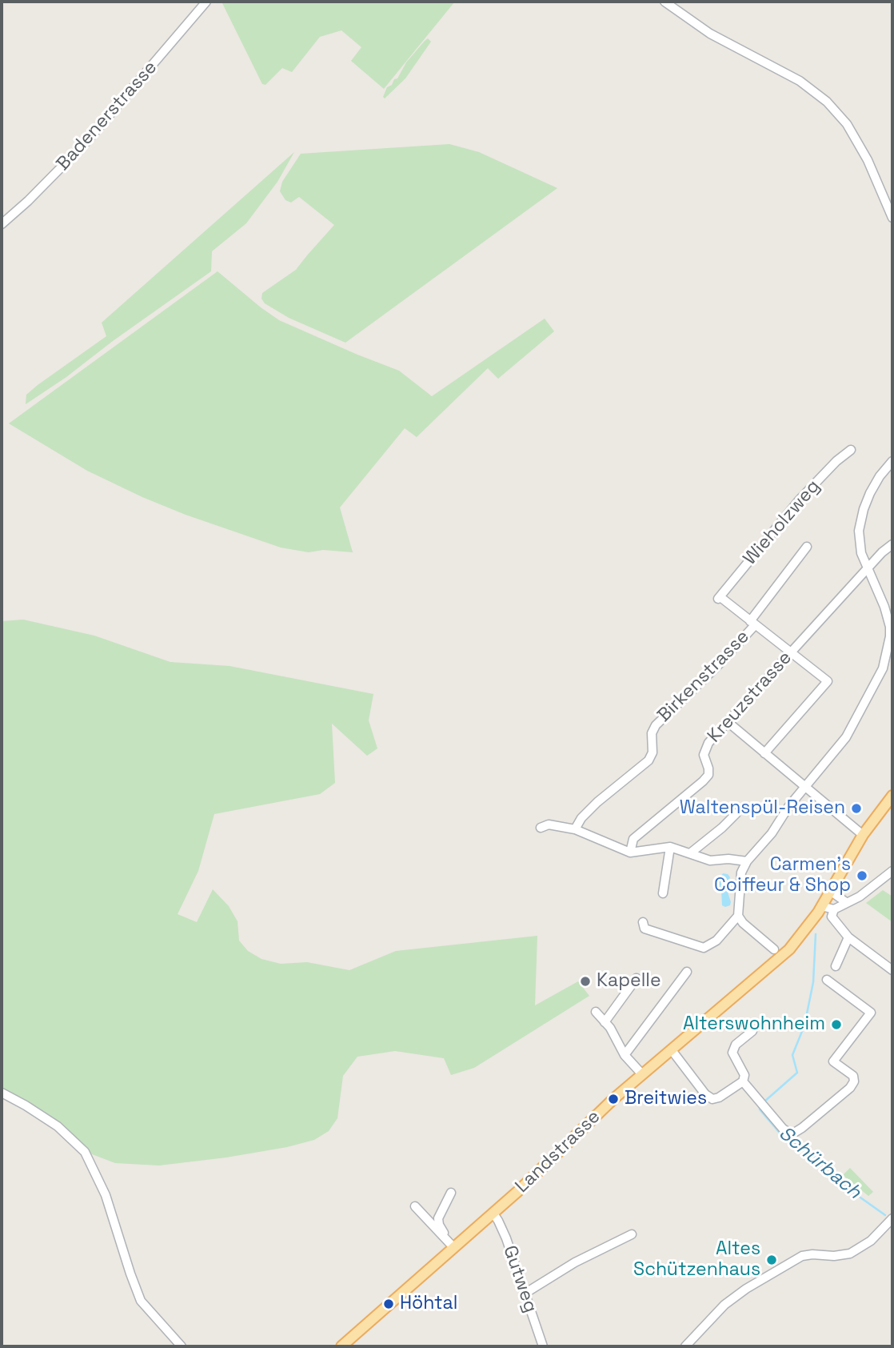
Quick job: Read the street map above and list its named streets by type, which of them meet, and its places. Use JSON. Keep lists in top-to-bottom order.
{
  "streets": {
    "main road": ["Landstrasse"],
    "street": [
      "Badenerstrasse",
      "Wieholzweg",
      "Birkenstrasse",
      "Kreuzstrasse",
      "Gutweg"
    ]
  },
  "crossings": [
    ["Wieholzweg", "Birkenstrasse"],
    ["Landstrasse", "Gutweg"]
  ],
  "water": ["Schürbach"],
  "places": [
    "Waltenspül-Reisen",
    "Carmen's Coiffeur & Shop",
    "Kapelle",
    "Alterswohnheim",
    "Breitwies",
    "Altes Schützenhaus",
    "Höhtal"
  ]
}
